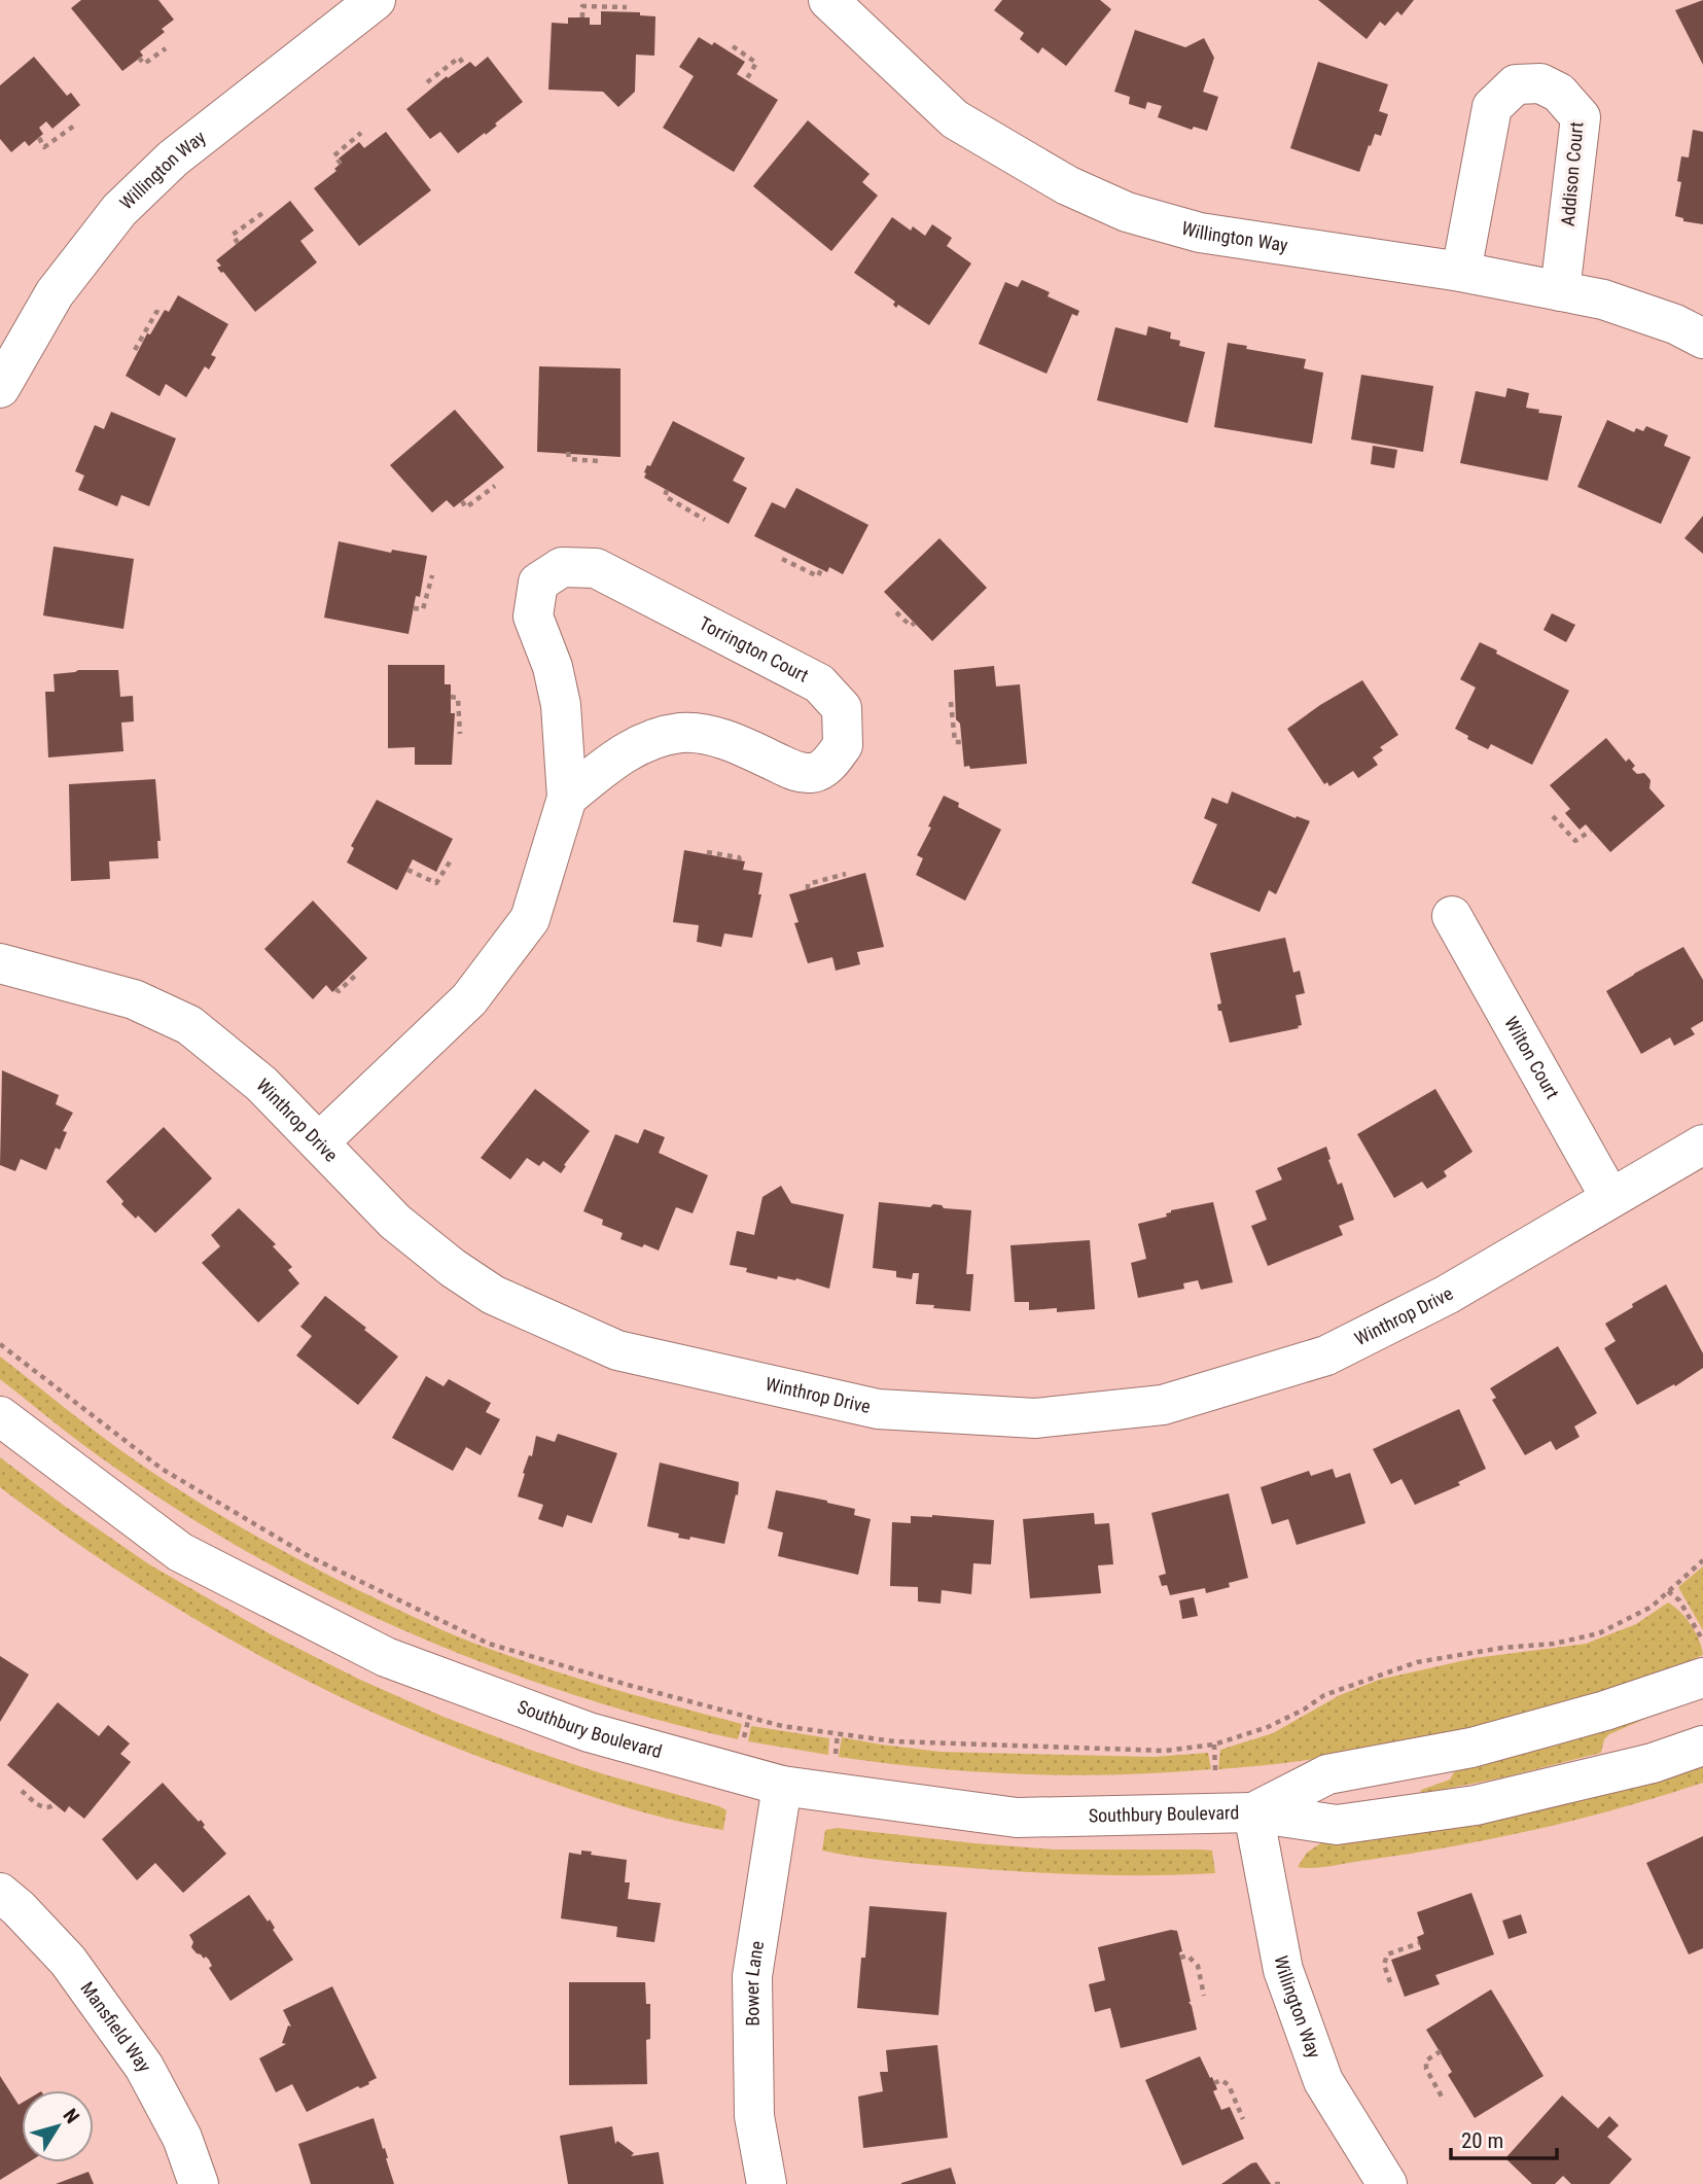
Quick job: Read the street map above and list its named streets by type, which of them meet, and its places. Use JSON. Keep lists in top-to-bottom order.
{
  "streets": {
    "street": [
      "Willington Way",
      "Addison Court",
      "Torrington Court",
      "Wilton Court",
      "Winthrop Drive",
      "Southbury Boulevard",
      "Bower Lane",
      "Mansfield Way"
    ]
  },
  "crossings": [
    ["Willington Way", "Addison Court"],
    ["Willington Way", "Southbury Boulevard"],
    ["Torrington Court", "Winthrop Drive"],
    ["Wilton Court", "Winthrop Drive"],
    ["Southbury Boulevard", "Bower Lane"]
  ],
  "scale_bar": "20 m",
  "north": "top right"
}
